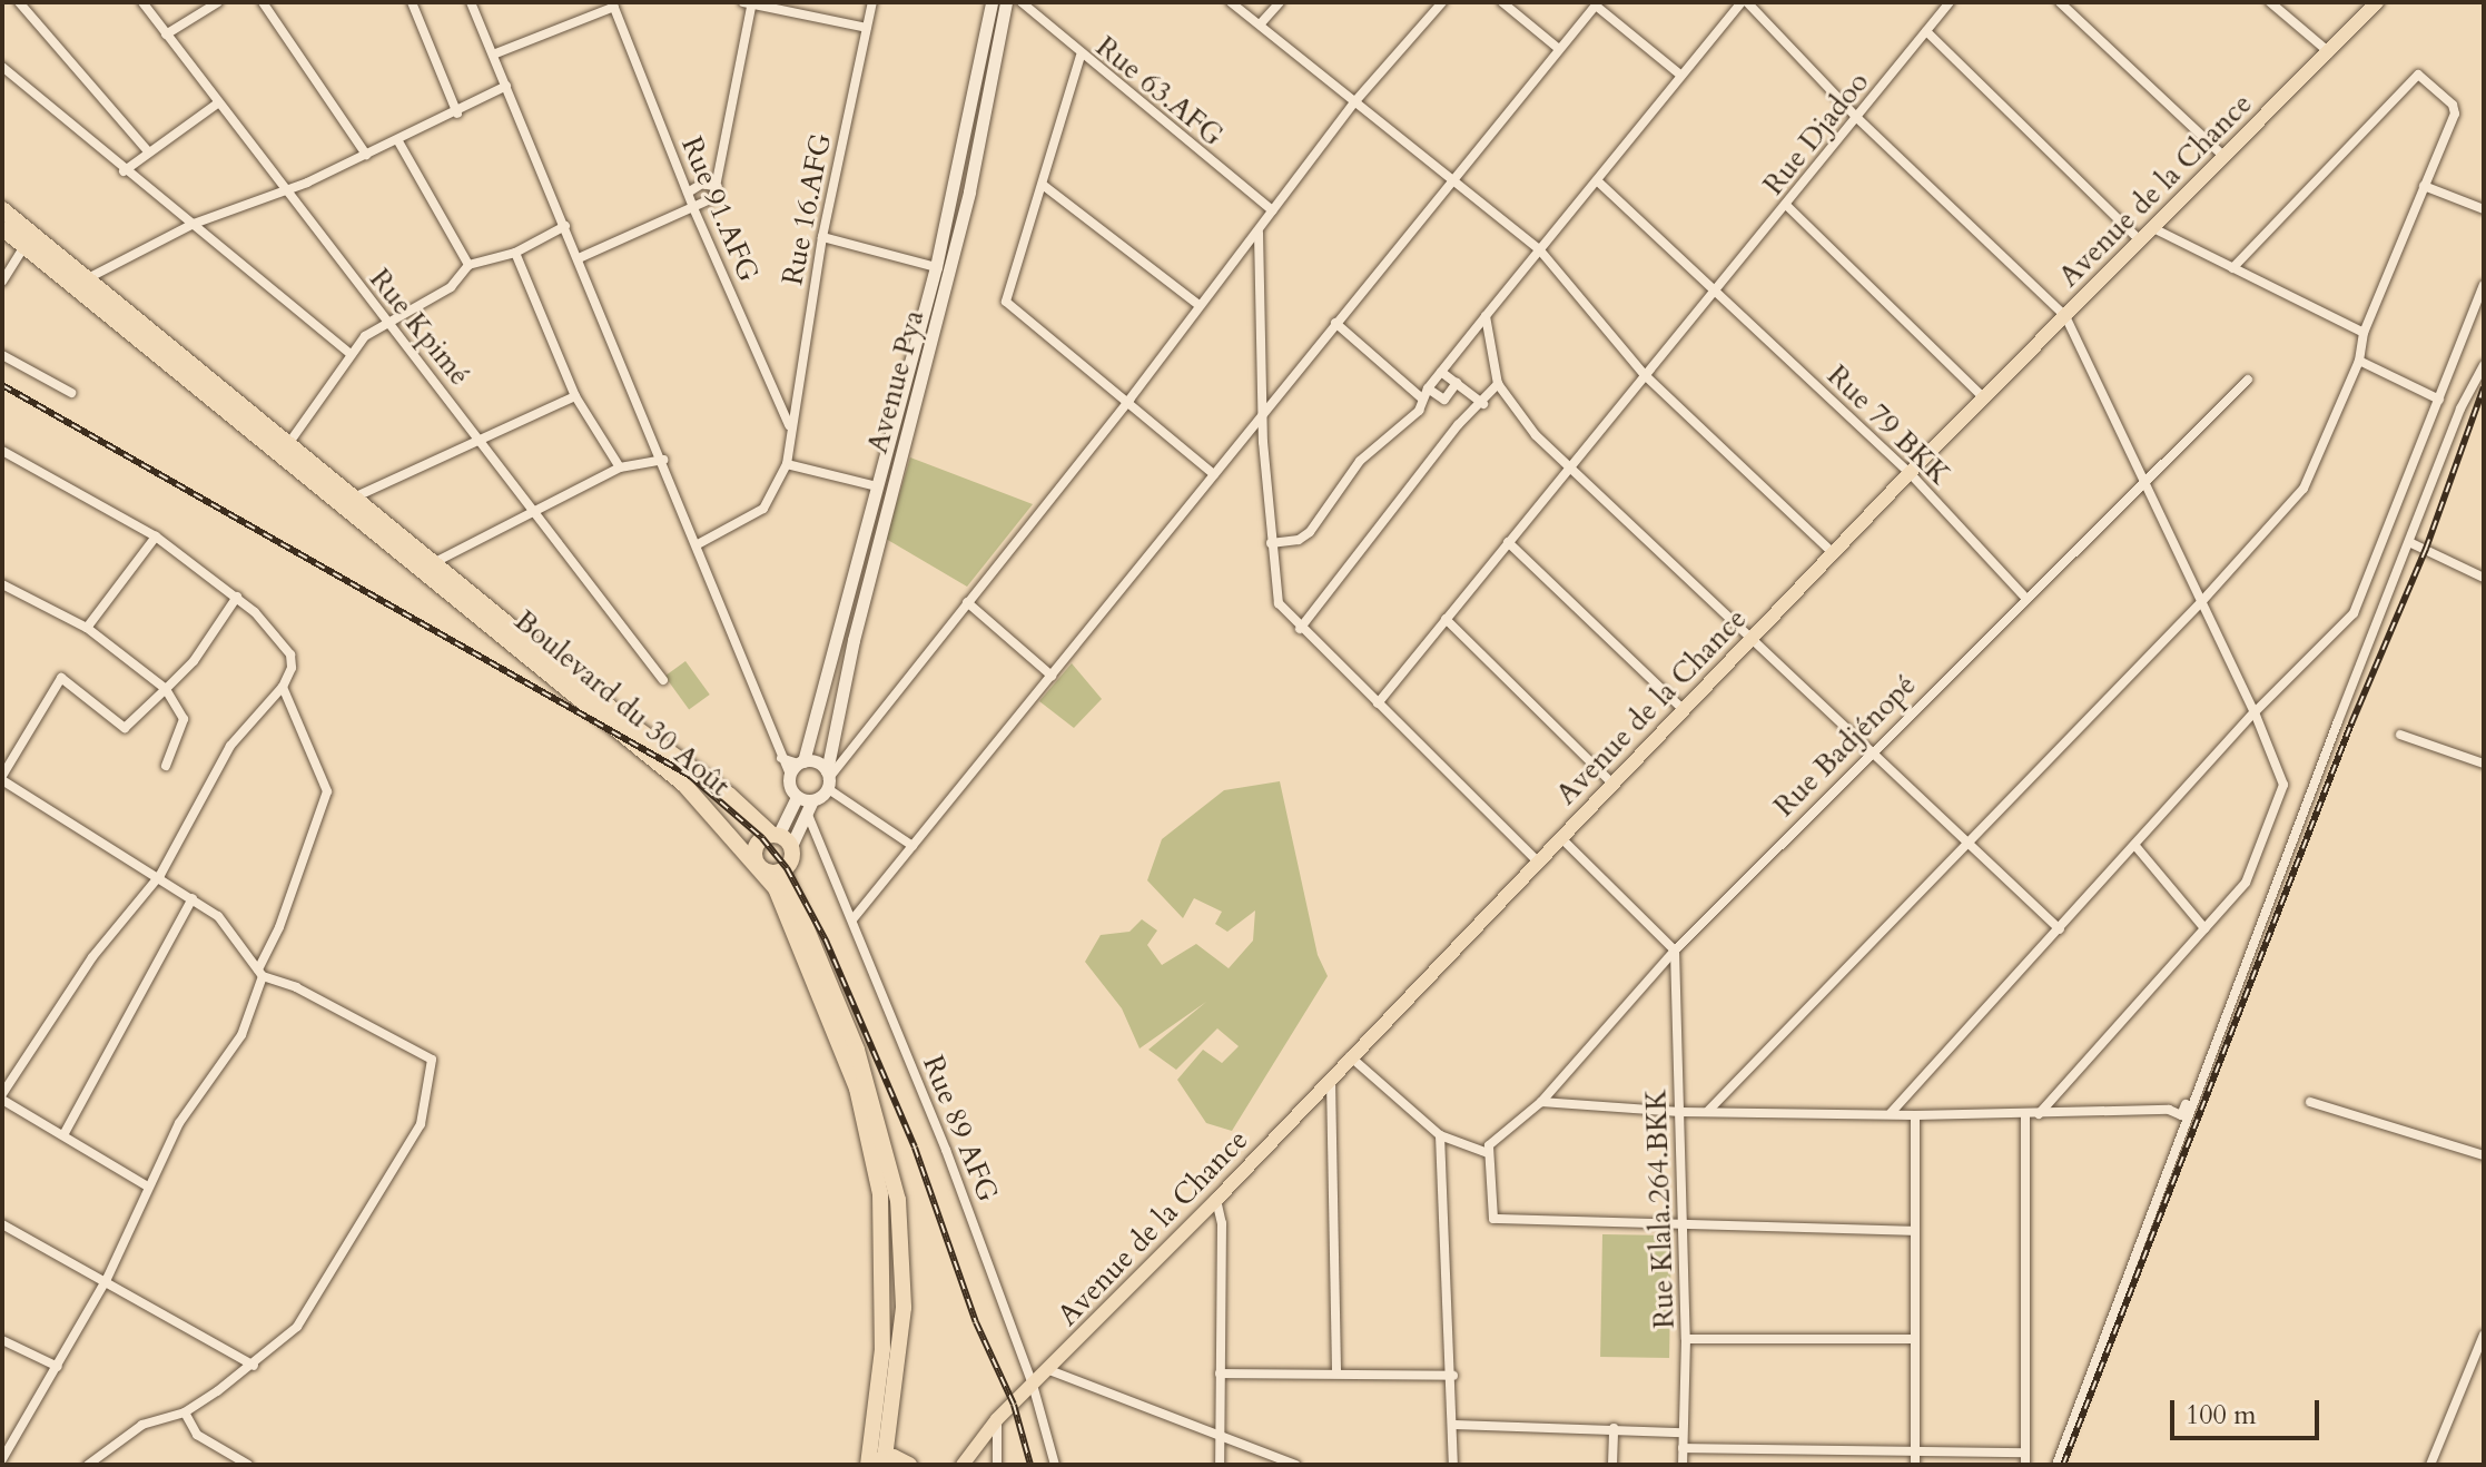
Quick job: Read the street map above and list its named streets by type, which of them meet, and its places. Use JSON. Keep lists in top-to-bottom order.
{
  "streets": {
    "highway": ["Boulevard du 30 Août"],
    "main road": ["Avenue de la Chance", "Avenue Pya"],
    "street": [
      "Rue 63.AFG",
      "Rue Djadoo",
      "Rue 91.AFG",
      "Rue 16.AFG",
      "Rue Kpimé",
      "Rue 79 BKK",
      "Rue Badjénopé",
      "Rue 89 AFG",
      "Rue Klala.264.BKK"
    ]
  },
  "crossings": [
    ["Rue Djadoo", "Rue 79 BKK"],
    ["Avenue de la Chance", "Rue 79 BKK"],
    ["Avenue de la Chance", "Rue 89 AFG"],
    ["Rue 91.AFG", "Rue 16.AFG"],
    ["Rue 79 BKK", "Rue Badjénopé"],
    ["Rue Badjénopé", "Rue Klala.264.BKK"]
  ],
  "scale_bar": "100 m"
}
